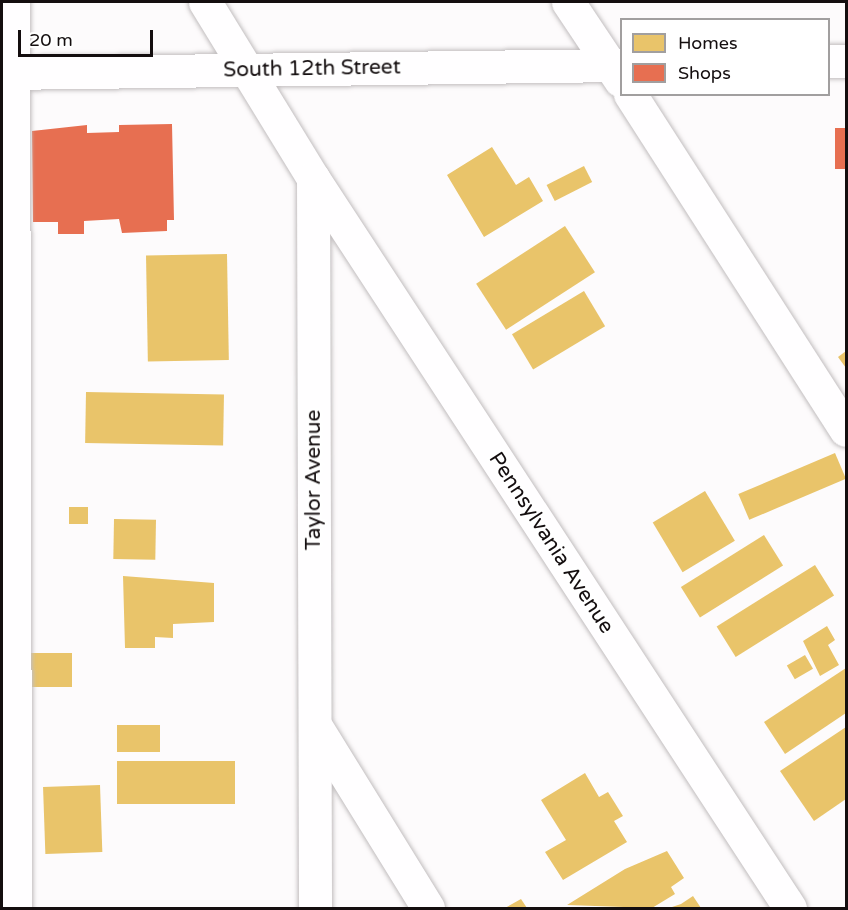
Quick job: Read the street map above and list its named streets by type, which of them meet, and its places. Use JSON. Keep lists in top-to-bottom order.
{
  "streets": {
    "street": ["South 12th Street", "Taylor Avenue", "Pennsylvania Avenue"]
  },
  "crossings": [
    ["Taylor Avenue", "Pennsylvania Avenue"]
  ],
  "legend": ["Homes", "Shops"],
  "scale_bar": "20 m"
}
